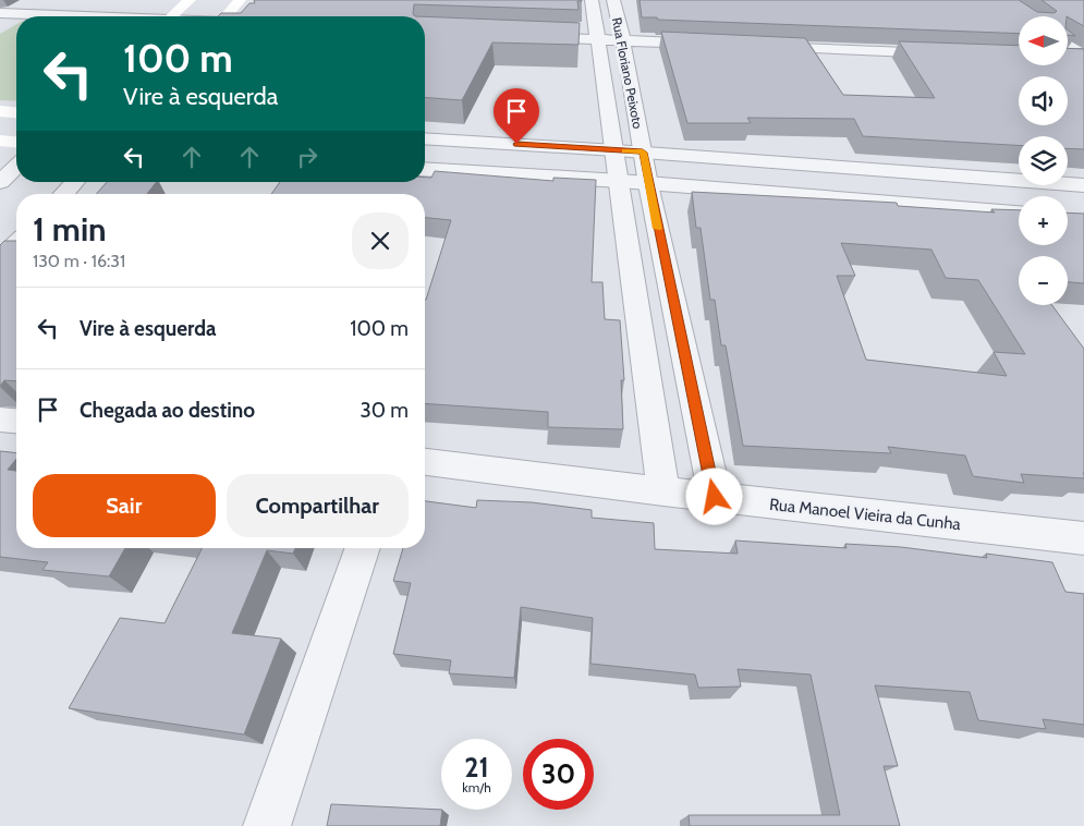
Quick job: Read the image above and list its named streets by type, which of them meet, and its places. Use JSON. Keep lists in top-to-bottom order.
{
  "streets": {
    "street": ["Rua Floriano Peixoto", "Rua Manoel Vieira da Cunha"]
  },
  "crossings": [
    ["Rua Floriano Peixoto", "Rua Manoel Vieira da Cunha"]
  ],
  "north": "left",
  "page": {
    "map_buttons": ["+", "−"],
    "turn": ["100 m", "Vire à esquerda"],
    "heading": ["1 min", "130 m · 16:31"],
    "list": [
      {
        "name": "Vire à esquerda",
        "value": "100 m"
      },
      {
        "name": "Chegada ao destino",
        "value": "30 m"
      }
    ],
    "buttons": ["Sair", "Compartilhar"],
    "speed": "21 km/h",
    "limit": "30"
  }
}
